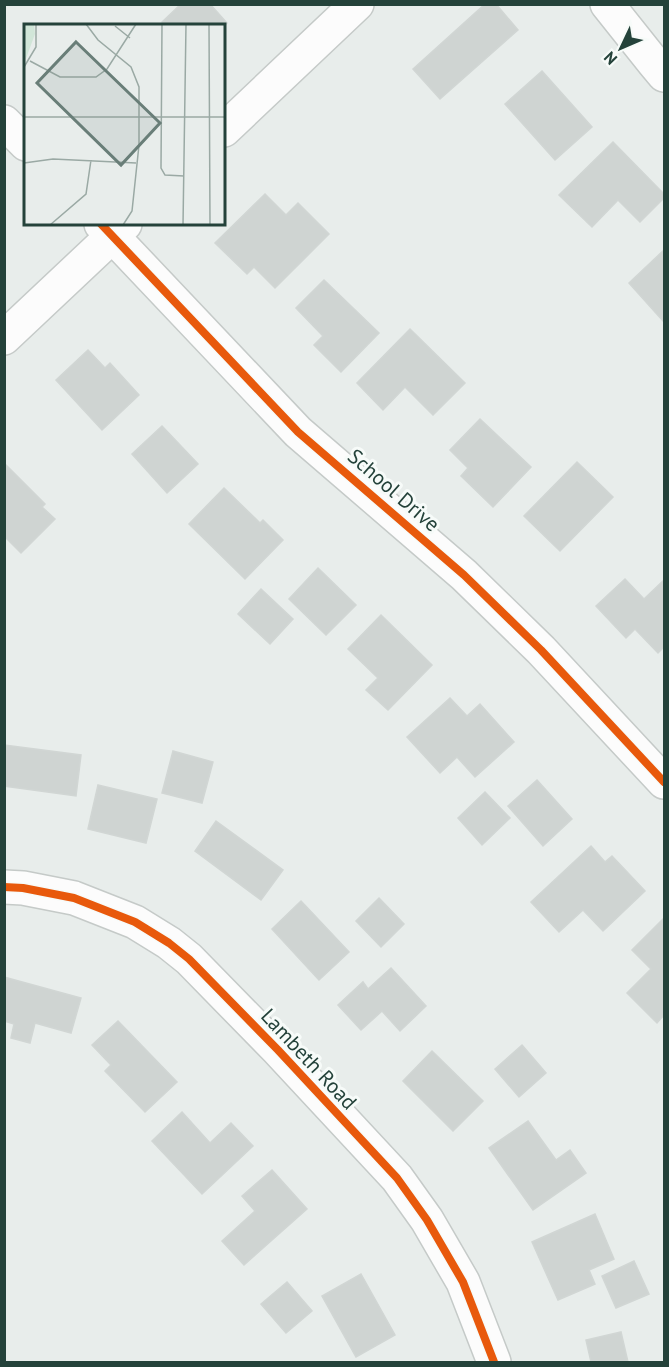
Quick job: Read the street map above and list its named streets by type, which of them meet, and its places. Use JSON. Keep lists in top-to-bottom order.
{
  "streets": {
    "street": ["School Drive", "Lambeth Road"]
  },
  "north": "bottom left"
}
